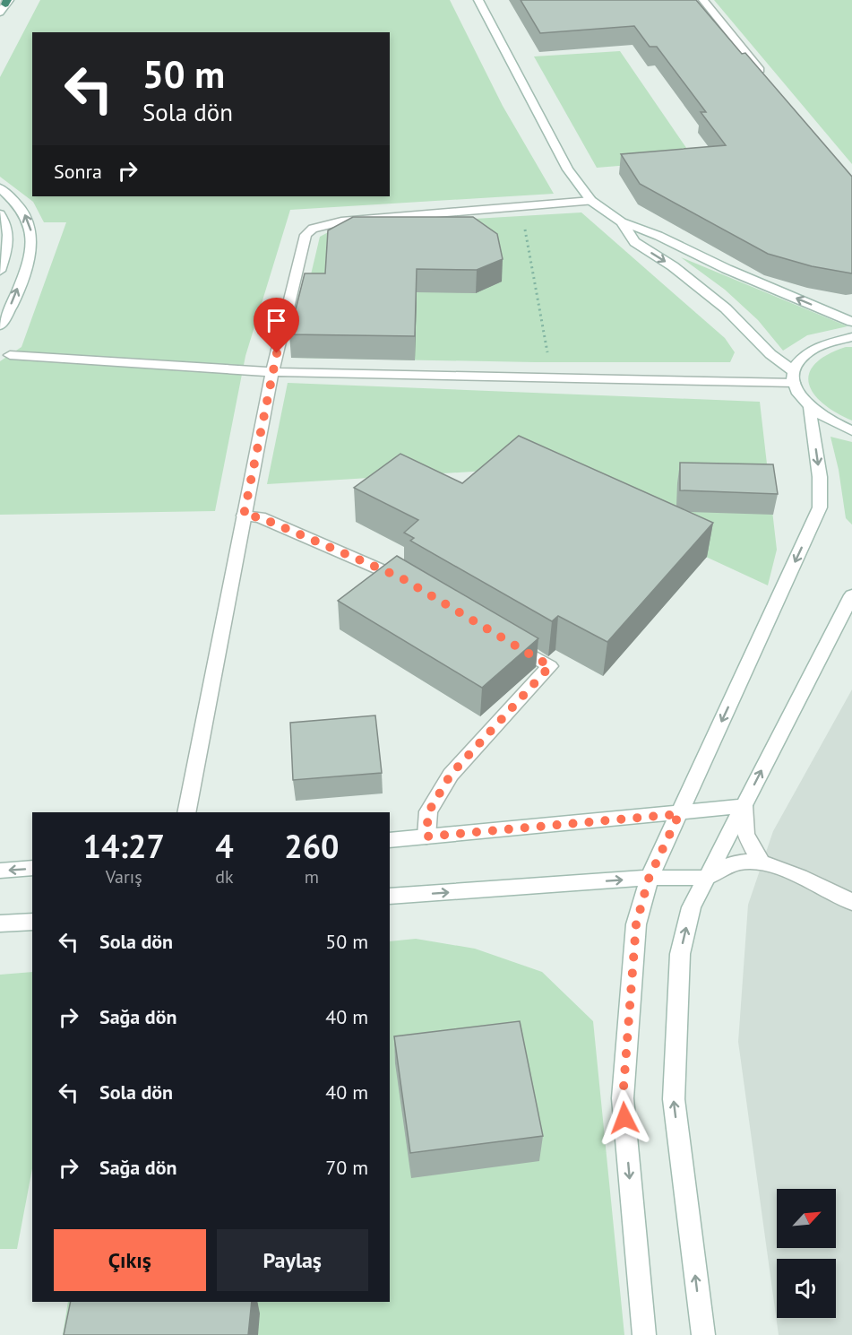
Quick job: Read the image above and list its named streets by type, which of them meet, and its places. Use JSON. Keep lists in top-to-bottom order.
{
  "north": "top right",
  "page": {
    "turn": ["50 m", "Sola dön"],
    "then": "Sonra",
    "eta": [
      "14:27",
      "Varış",
      "4",
      "dk",
      "260",
      "m"
    ],
    "list": [
      {
        "name": "Sola dön",
        "value": "50 m"
      },
      {
        "name": "Sağa dön",
        "value": "40 m"
      },
      {
        "name": "Sola dön",
        "value": "40 m"
      },
      {
        "name": "Sağa dön",
        "value": "70 m"
      }
    ],
    "buttons": ["Çıkış", "Paylaş"]
  }
}
